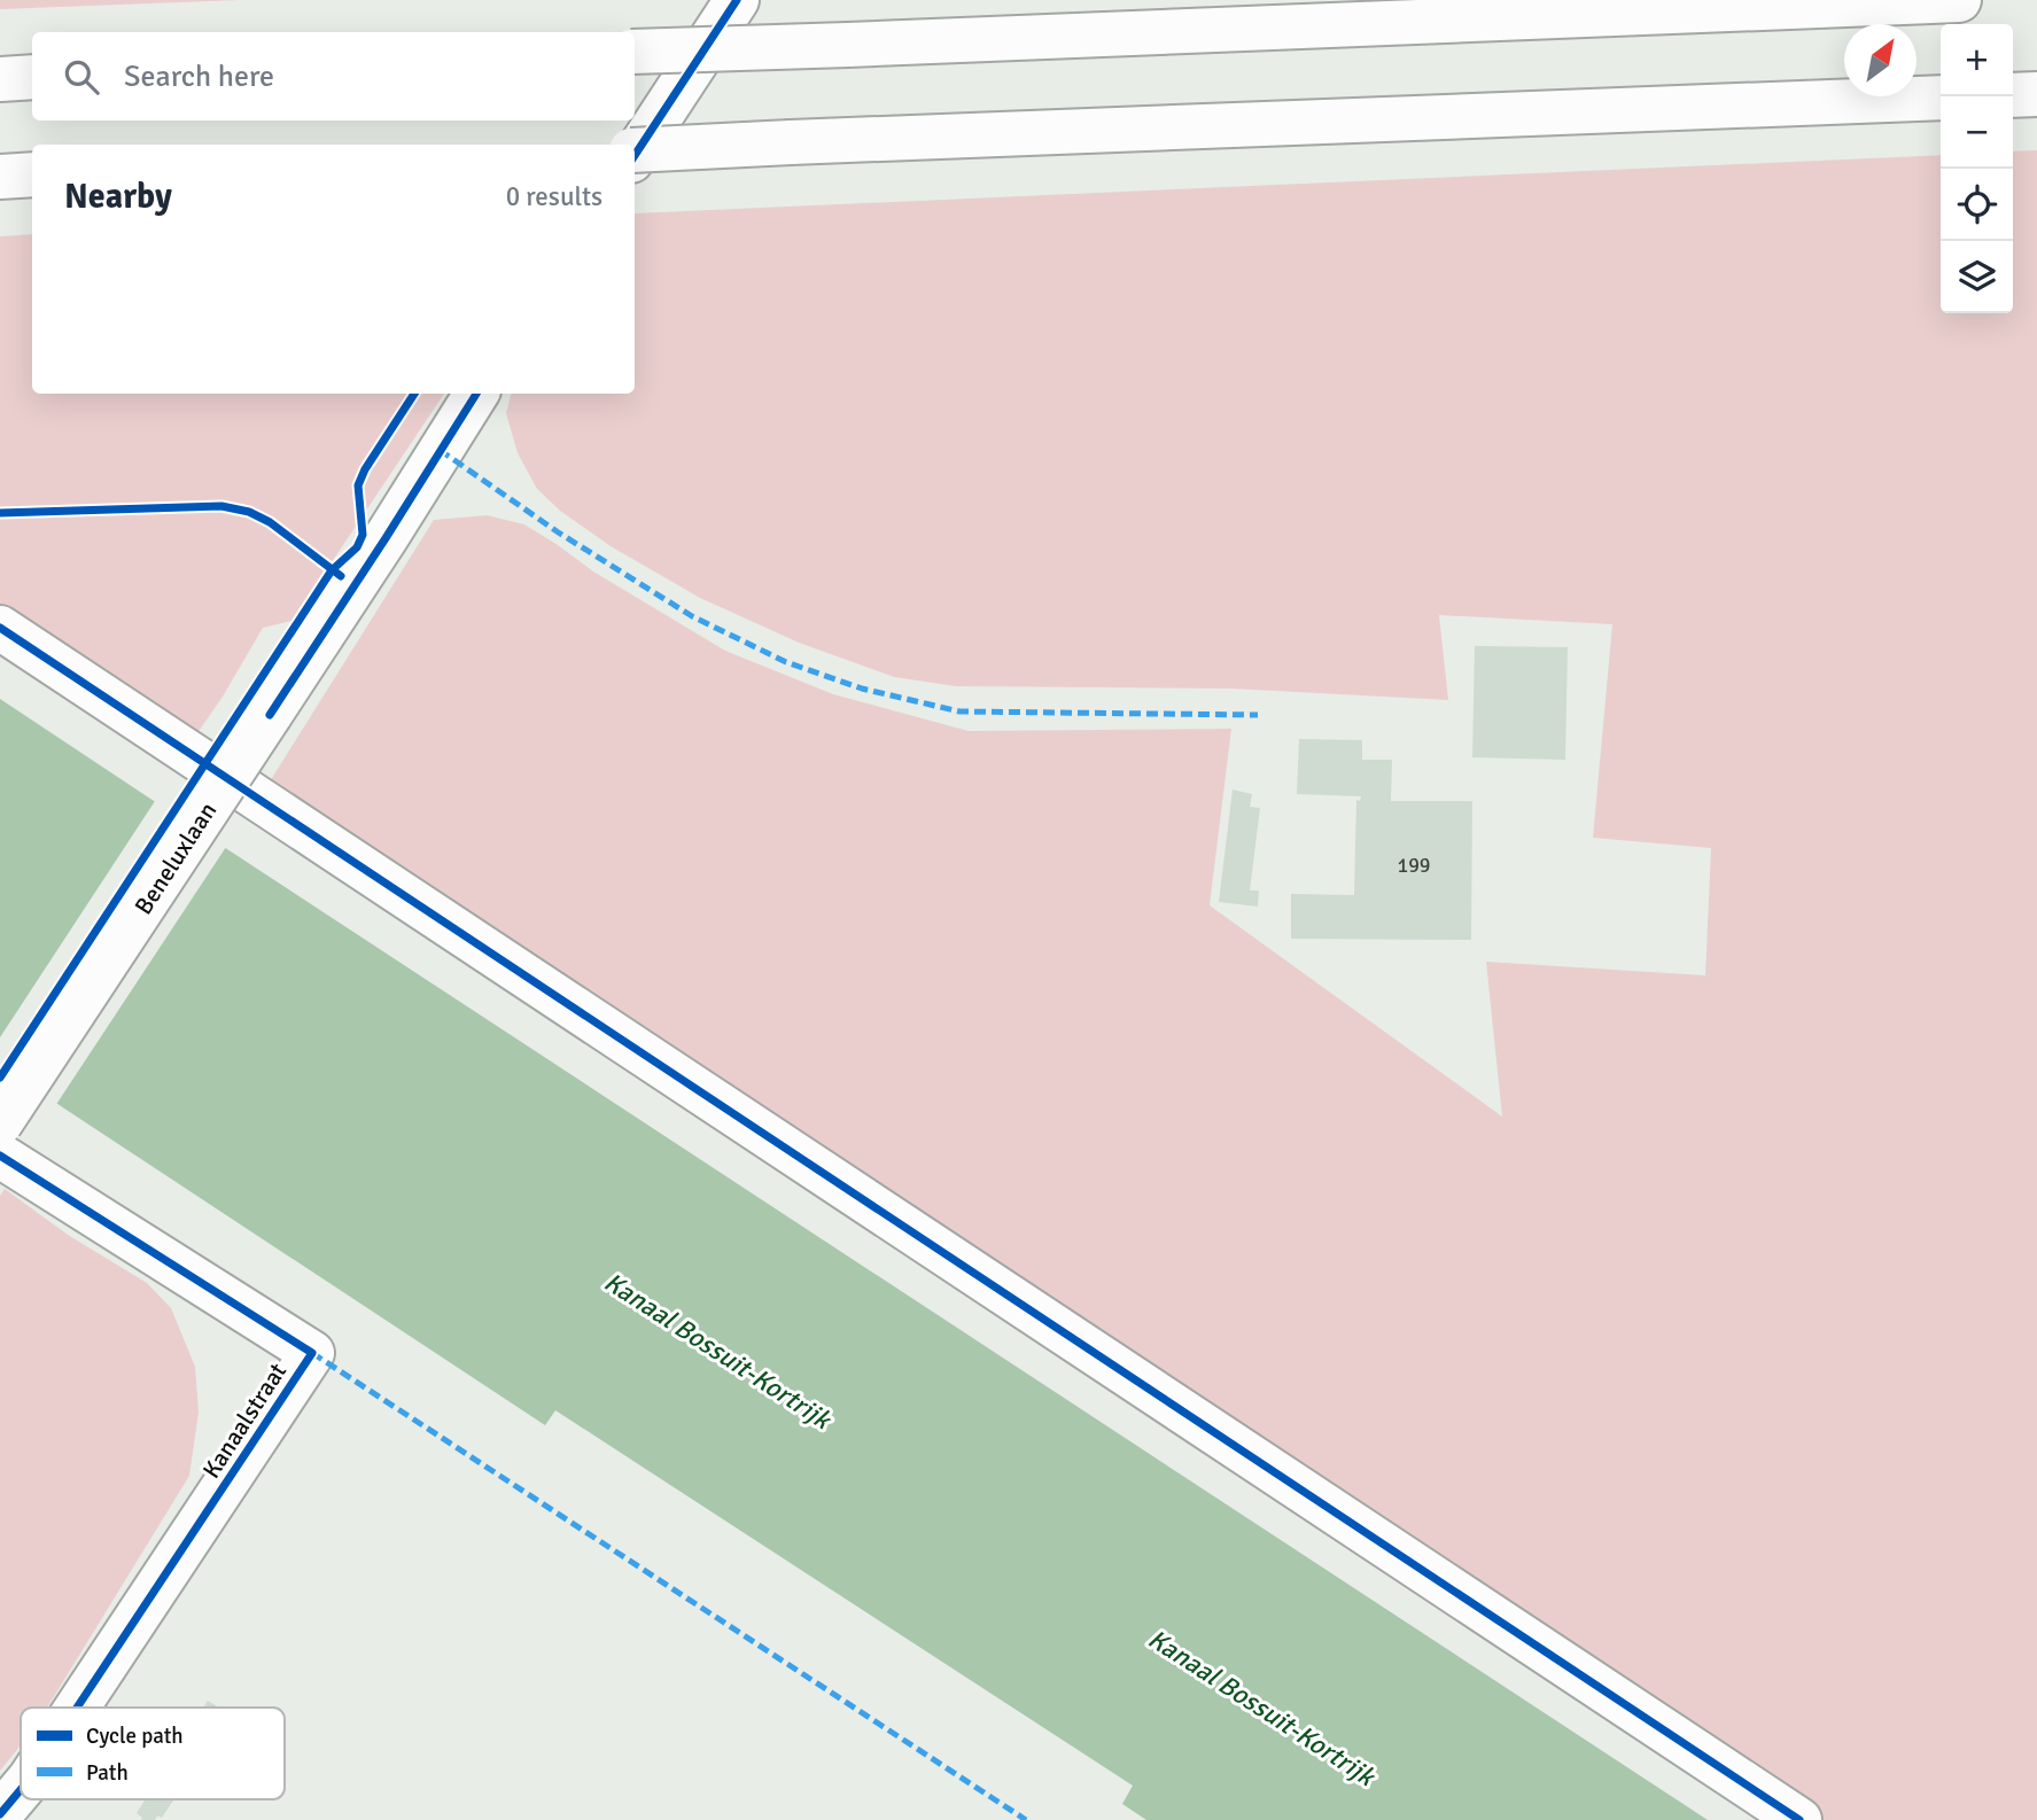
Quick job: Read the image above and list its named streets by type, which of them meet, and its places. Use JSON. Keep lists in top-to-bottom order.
{
  "streets": {
    "main road": ["Beneluxlaan", "Kanaalstraat"]
  },
  "water": ["Kanaal Bossuit-Kortrijk"],
  "house_numbers": ["199"],
  "legend": ["Cycle path", "Path"],
  "north": "top right",
  "page": {
    "map_buttons": ["+", "−"],
    "search": "Search here",
    "heading": ["Nearby", "0 results"]
  }
}
